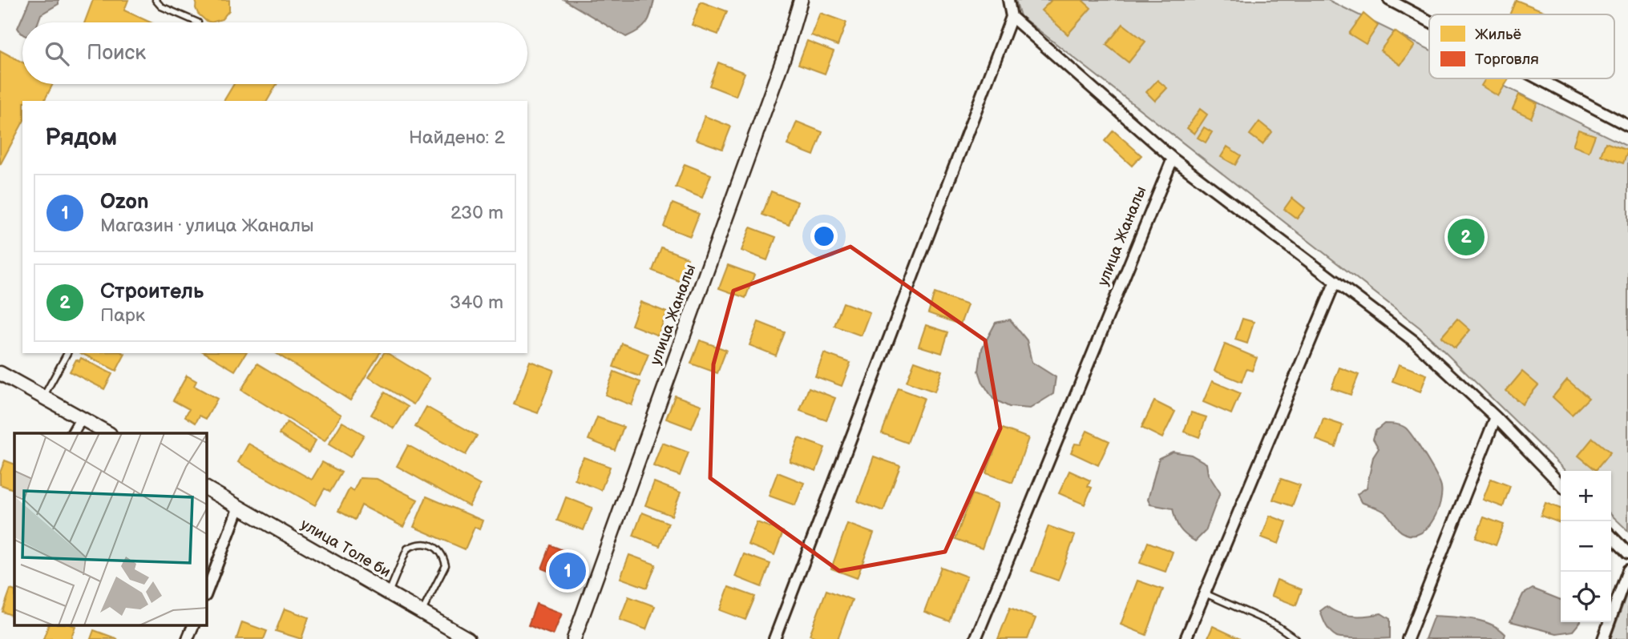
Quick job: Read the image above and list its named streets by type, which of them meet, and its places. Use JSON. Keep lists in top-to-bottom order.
{
  "streets": {
    "street": ["улица Жаналы", "улица Толе би"]
  },
  "legend": ["Жильё", "Торговля"],
  "page": {
    "search": "Поиск",
    "heading": ["Рядом", "Найдено: 2"],
    "list": [
      {
        "mark": "1",
        "name": "Ozon",
        "note": "Магазин · улица Жаналы",
        "value": "230 m"
      },
      {
        "mark": "2",
        "name": "Строитель",
        "note": "Парк",
        "value": "340 m"
      }
    ],
    "pins": ["2", "1"],
    "map_buttons": ["+", "−"]
  }
}
